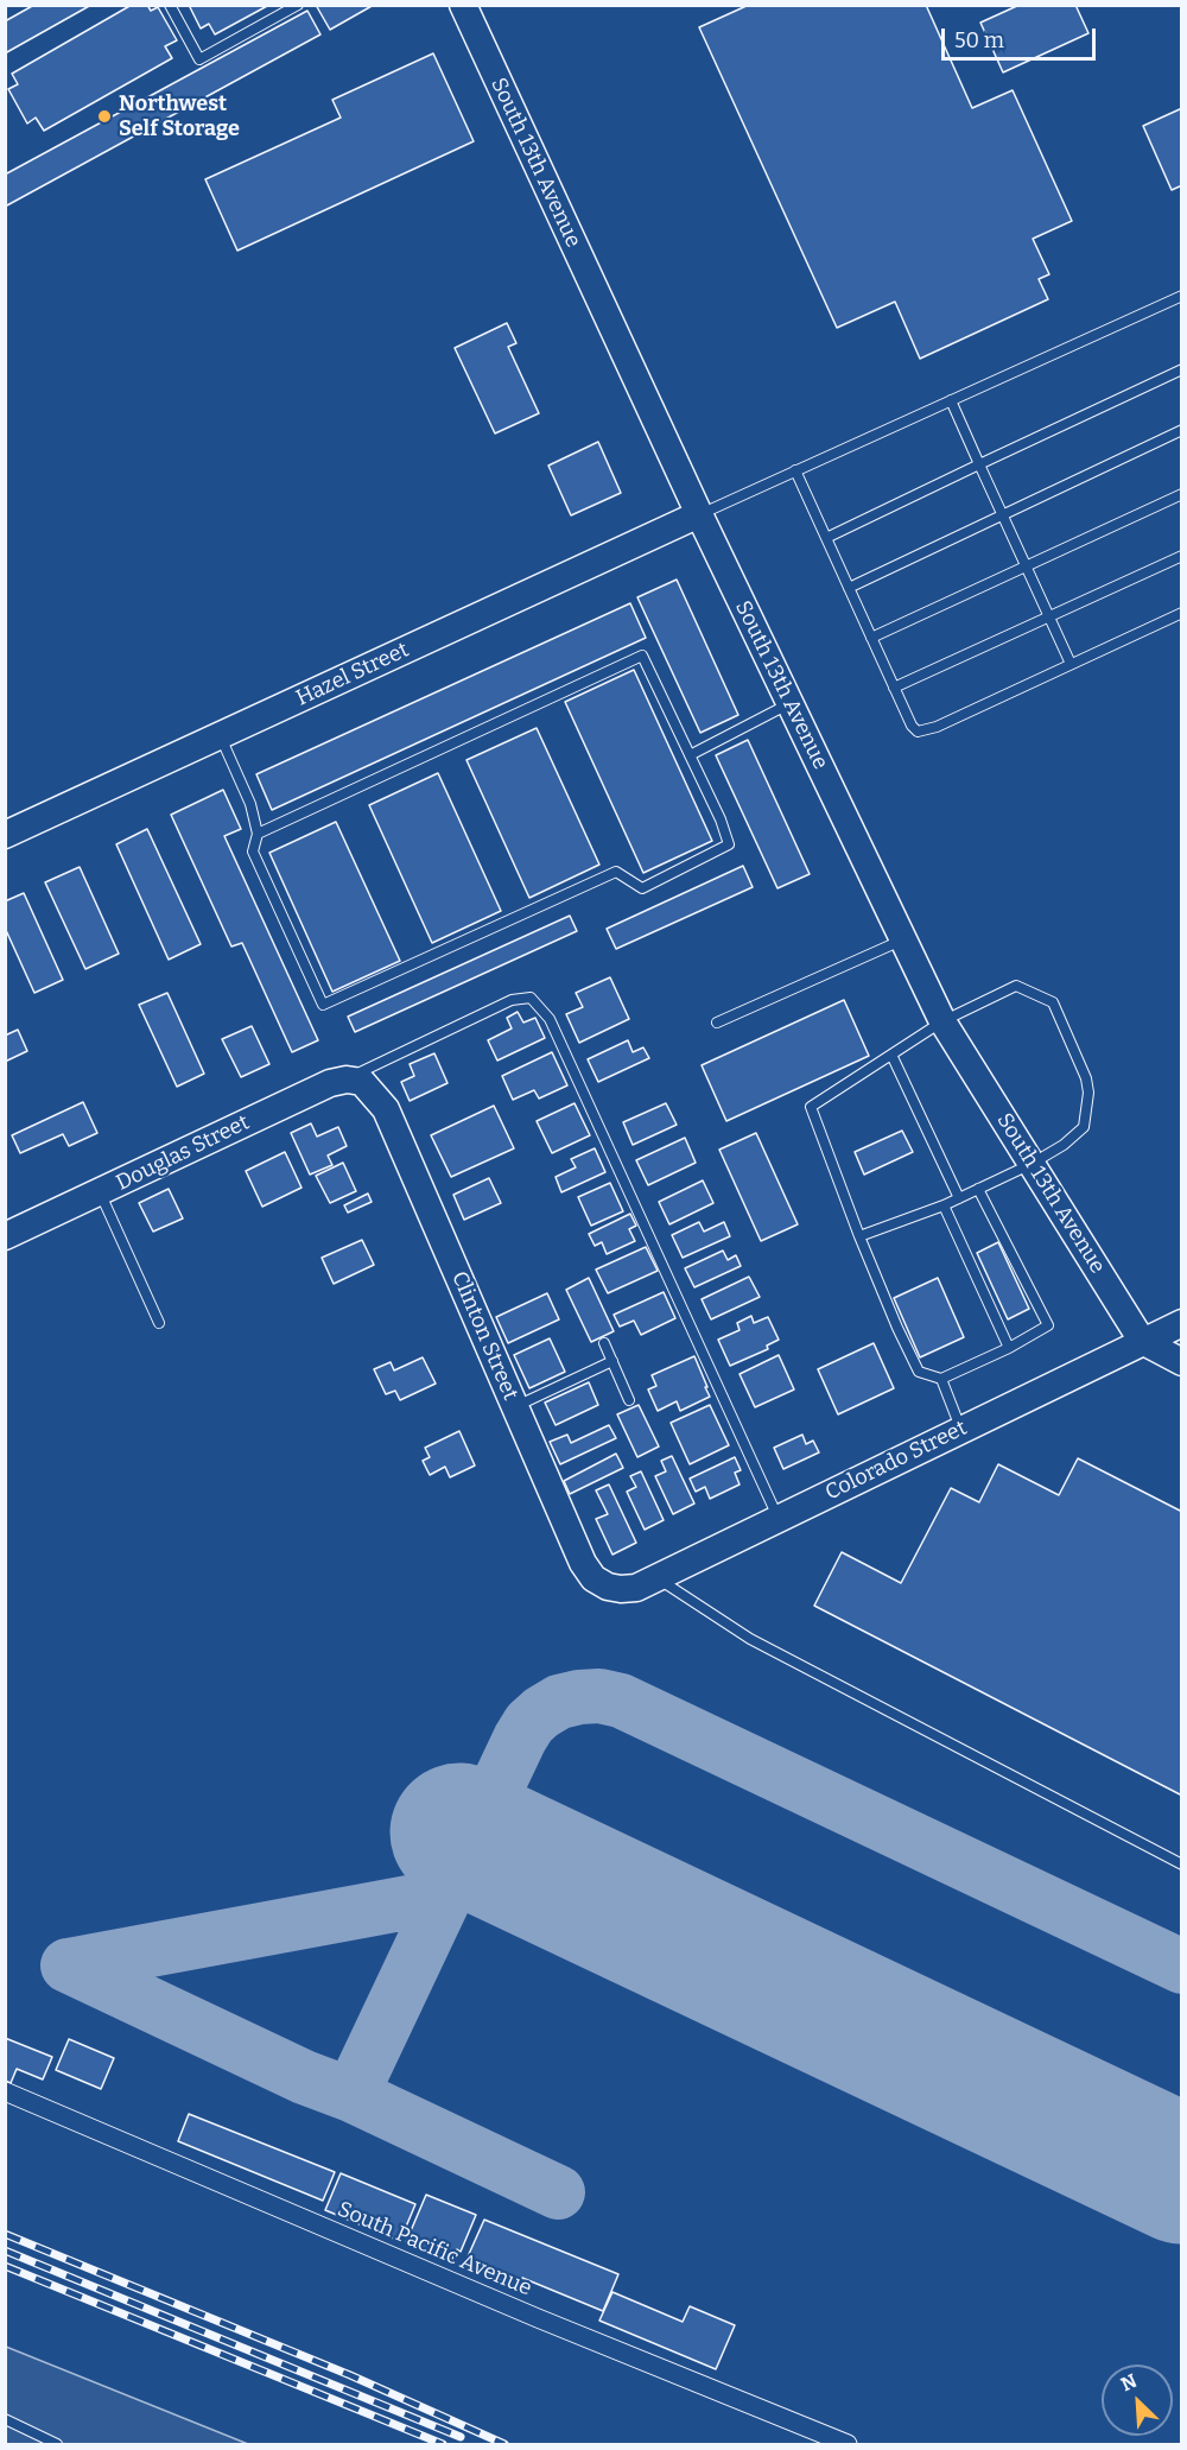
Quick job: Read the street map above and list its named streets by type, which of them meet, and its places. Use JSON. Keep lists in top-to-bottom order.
{
  "streets": {
    "street": [
      "South 13th Avenue",
      "Hazel Street",
      "Douglas Street",
      "Clinton Street",
      "Colorado Street",
      "South Pacific Avenue"
    ]
  },
  "crossings": [
    ["South 13th Avenue", "Hazel Street"],
    ["South 13th Avenue", "Colorado Street"],
    ["Douglas Street", "Clinton Street"],
    ["Clinton Street", "Colorado Street"]
  ],
  "places": ["Northwest Self Storage"],
  "scale_bar": "50 m",
  "north": "top left"
}
